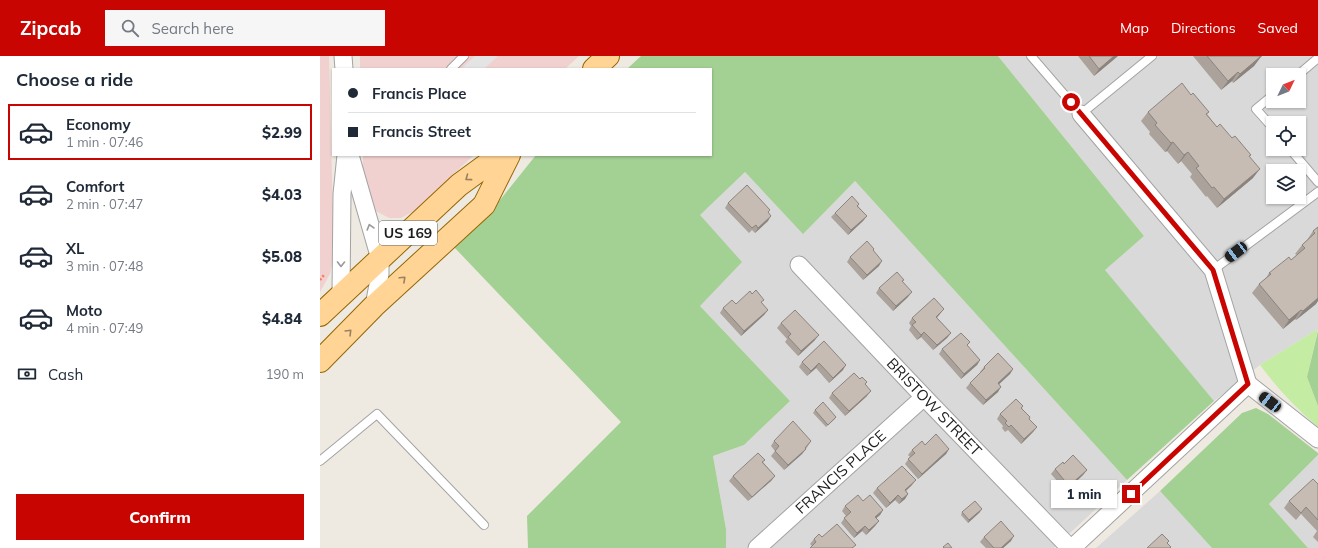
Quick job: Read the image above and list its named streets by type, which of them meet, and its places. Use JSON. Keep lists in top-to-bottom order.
{
  "streets": {
    "main road": ["US 169"],
    "street": ["BRISTOW STREET", "FRANCIS PLACE"]
  },
  "crossings": [
    ["BRISTOW STREET", "FRANCIS PLACE"]
  ],
  "north": "top right",
  "page": {
    "header": "Zipcab",
    "search": "Search here",
    "nav": ["Map", "Directions", "Saved"],
    "heading": "Choose a ride",
    "banner": ["Francis Place", "Francis Street"],
    "list": [
      {
        "name": "Economy",
        "note": "1 min · 07:46",
        "value": "$2.99"
      },
      {
        "name": "Comfort",
        "note": "2 min · 07:47",
        "value": "$4.03"
      },
      {
        "name": "XL",
        "note": "3 min · 07:48",
        "value": "$5.08"
      },
      {
        "name": "Moto",
        "note": "4 min · 07:49",
        "value": "$4.84"
      }
    ],
    "pay": ["Cash", "190 m"],
    "bubble": "1 min",
    "buttons": "Confirm"
  }
}
